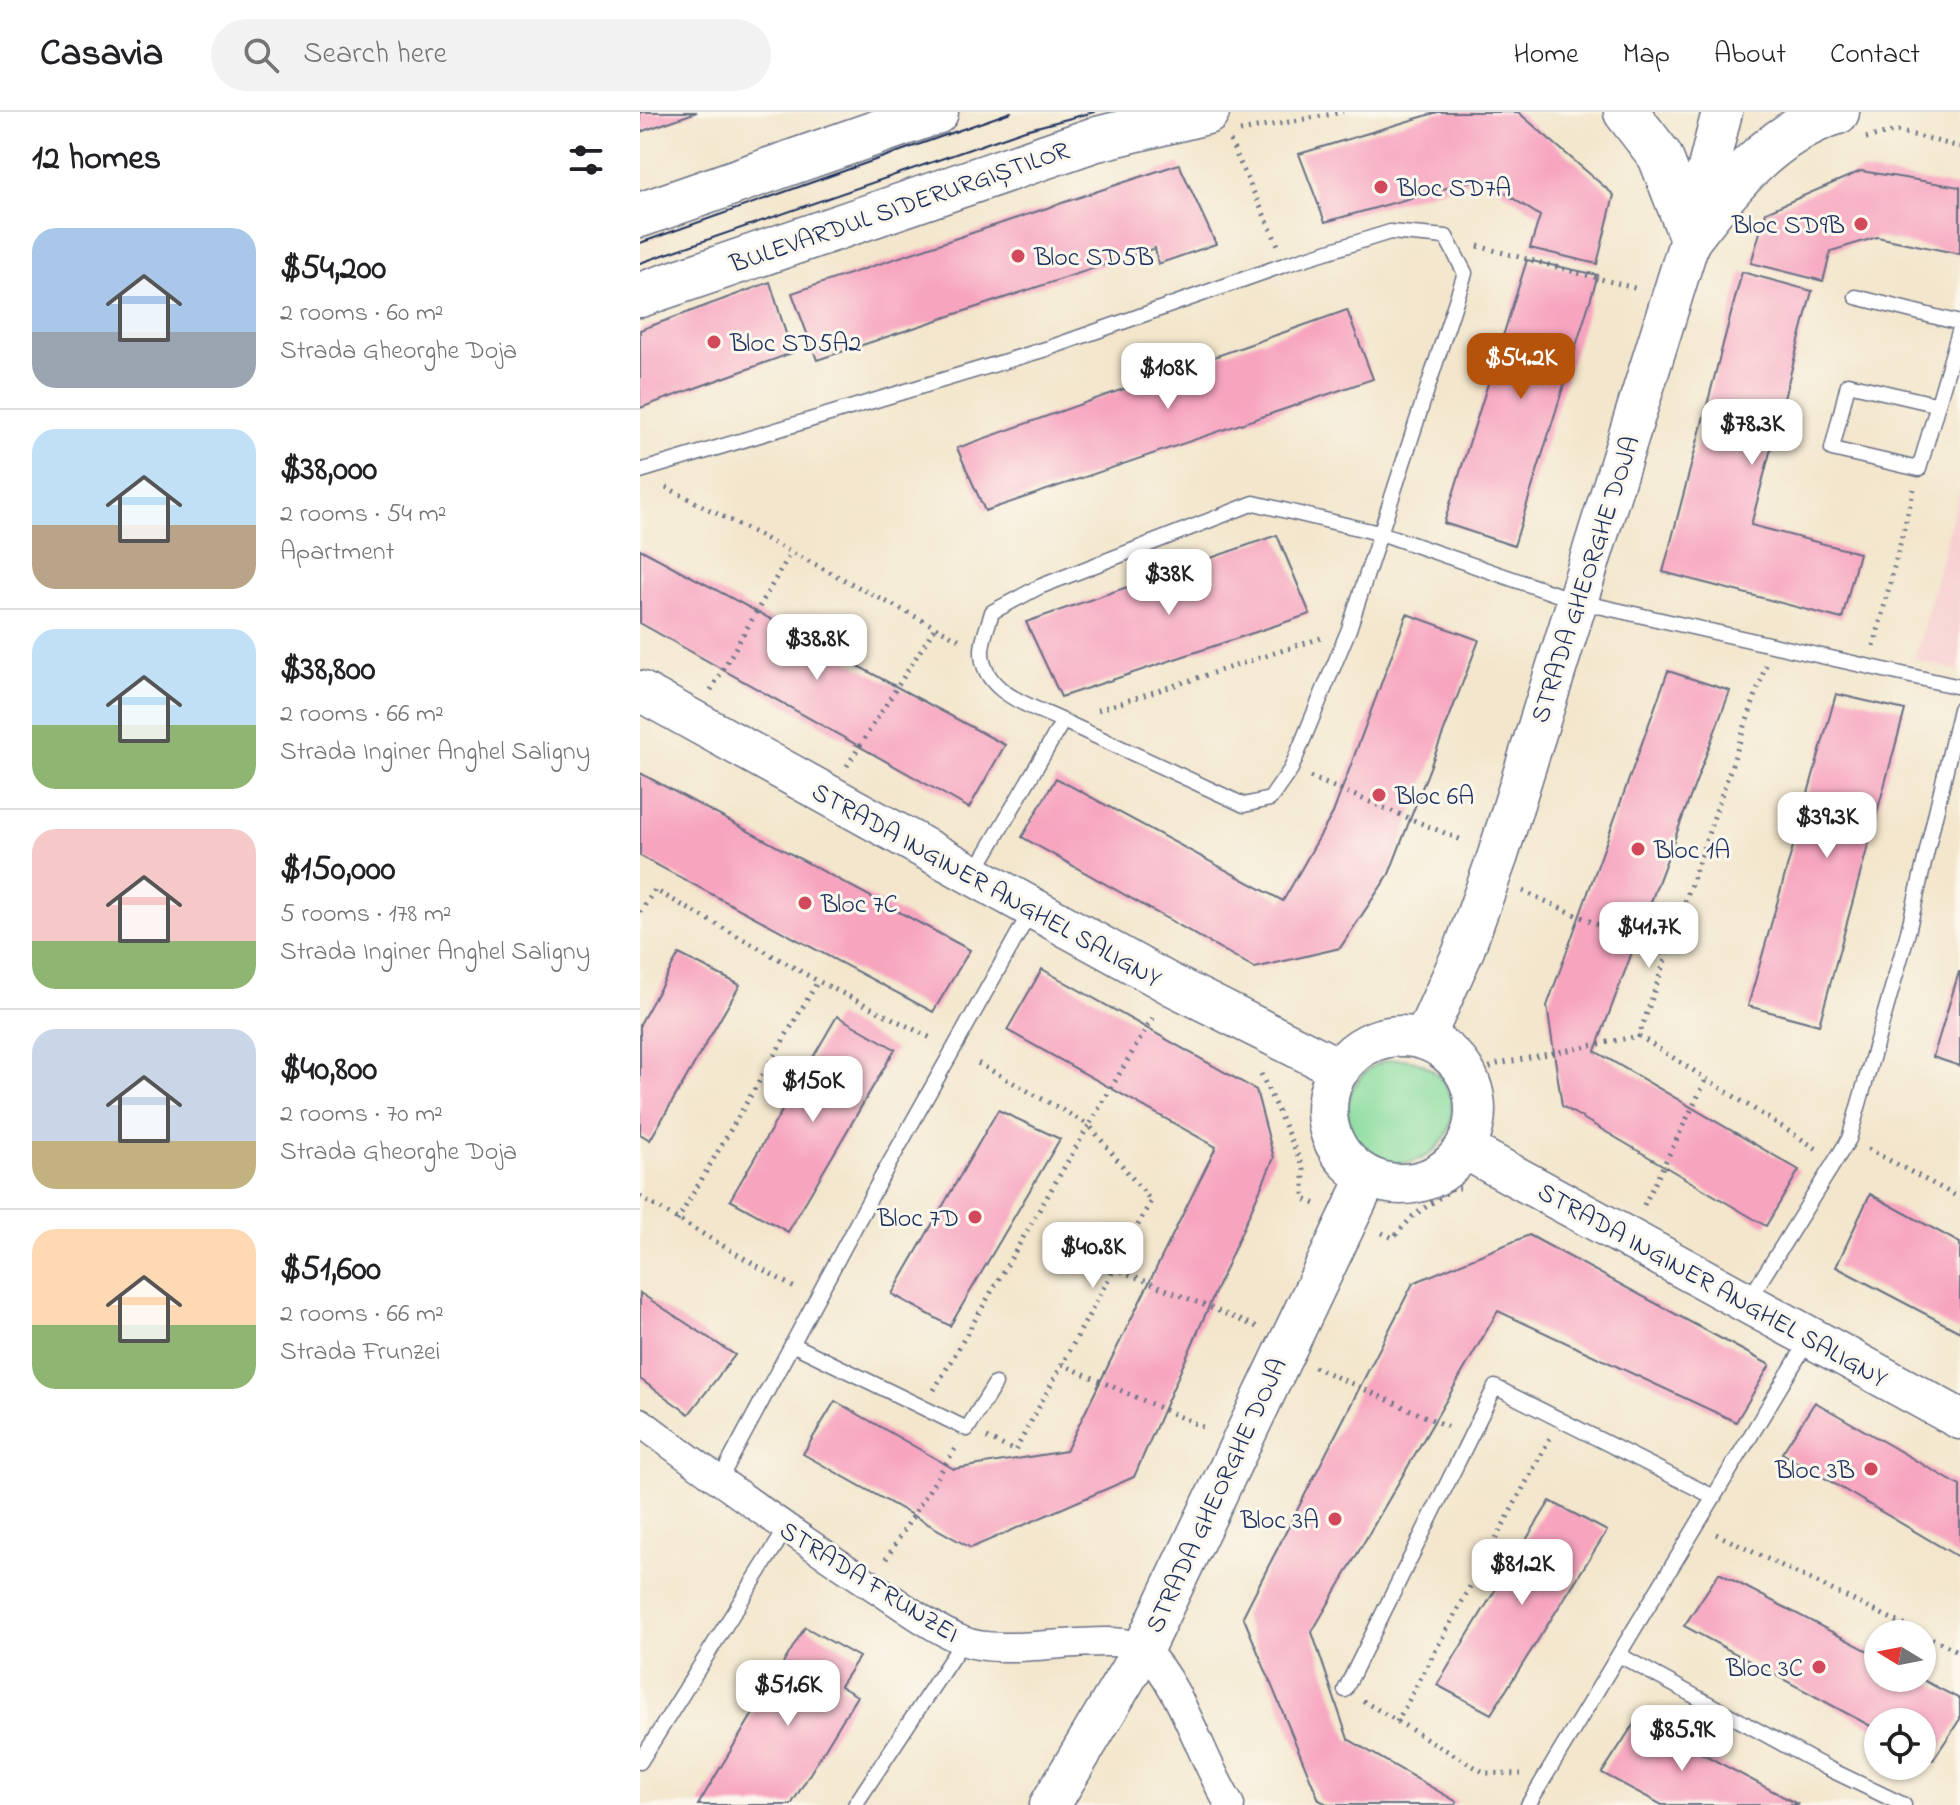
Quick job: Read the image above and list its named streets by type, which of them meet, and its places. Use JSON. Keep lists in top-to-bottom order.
{
  "streets": {
    "main road": ["BULEVARDUL SIDERURGIȘTILOR"],
    "street": ["STRADA GHEORGHE DOJA", "STRADA INGINER ANGHEL SALIGNY", "STRADA FRUNZEI"]
  },
  "crossings": [
    ["STRADA GHEORGHE DOJA", "STRADA INGINER ANGHEL SALIGNY"],
    ["STRADA GHEORGHE DOJA", "STRADA FRUNZEI"]
  ],
  "places": [
    "Bloc SD7A",
    "Bloc SD9B",
    "Bloc SD5B",
    "Bloc SD5A2",
    "Bloc 6A",
    "Bloc 1A",
    "Bloc 7C",
    "Bloc 7D",
    "Bloc 3B",
    "Bloc 3A",
    "Bloc 3C"
  ],
  "north": "left",
  "page": {
    "header": "Casavia",
    "search": "Search here",
    "nav": [
      "Home",
      "Map",
      "About",
      "Contact"
    ],
    "heading": "12 homes",
    "list": [
      {
        "name": "$54,200",
        "note": "2 rooms · 60 m² · Strada Gheorghe Doja"
      },
      {
        "name": "$38,000",
        "note": "2 rooms · 54 m² · Apartment"
      },
      {
        "name": "$38,800",
        "note": "2 rooms · 66 m² · Strada Inginer Anghel Saligny"
      },
      {
        "name": "$150,000",
        "note": "5 rooms · 178 m² · Strada Inginer Anghel Saligny"
      },
      {
        "name": "$40,800",
        "note": "2 rooms · 70 m² · Strada Gheorghe Doja"
      },
      {
        "name": "$51,600",
        "note": "2 rooms · 66 m² · Strada Frunzei"
      }
    ],
    "price": [
      "$54.2K",
      "$108K",
      "$78.3K",
      "$38K",
      "$38.8K",
      "$39.3K",
      "$41.7K",
      "$150K",
      "$40.8K",
      "$81.2K",
      "$51.6K",
      "$85.9K"
    ]
  }
}
